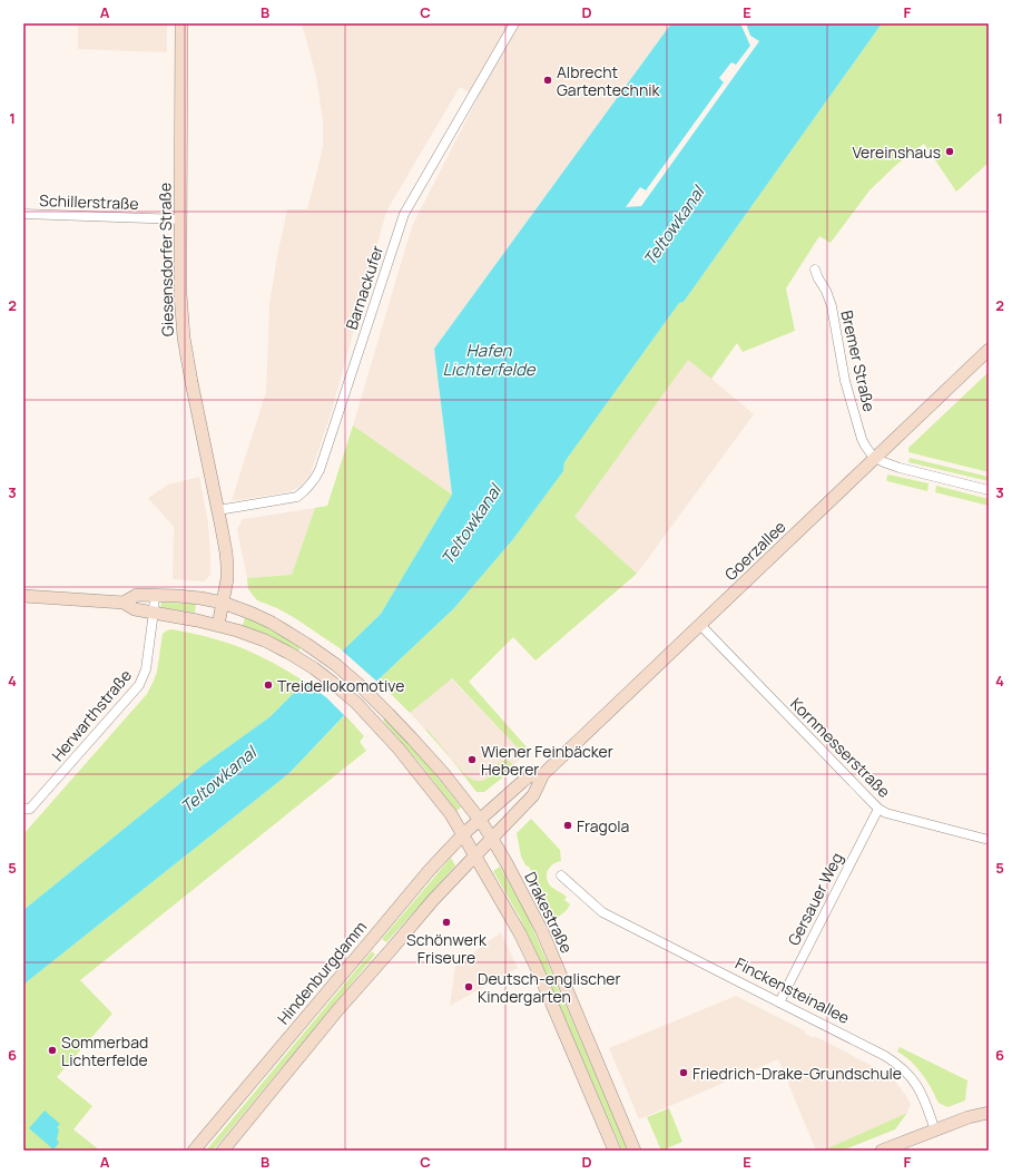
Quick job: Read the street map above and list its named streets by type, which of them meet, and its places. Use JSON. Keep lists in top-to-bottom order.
{
  "streets": {
    "main road": [
      "Giesensdorfer Straße",
      "Goerzallee",
      "Drakestraße",
      "Hindenburgdamm"
    ],
    "street": [
      "Schillerstraße",
      "Barnackufer",
      "Bremer Straße",
      "Herwarthstraße",
      "Kornmesserstraße",
      "Gersauer Weg",
      "Finckensteinallee"
    ]
  },
  "crossings": [
    ["Schillerstraße", "Giesensdorfer Straße"],
    ["Giesensdorfer Straße", "Barnackufer"],
    ["Giesensdorfer Straße", "Drakestraße"],
    ["Bremer Straße", "Goerzallee"],
    ["Goerzallee", "Kornmesserstraße"],
    ["Goerzallee", "Drakestraße"],
    ["Goerzallee", "Hindenburgdamm"],
    ["Herwarthstraße", "Drakestraße"],
    ["Kornmesserstraße", "Gersauer Weg"],
    ["Gersauer Weg", "Finckensteinallee"],
    ["Drakestraße", "Hindenburgdamm"]
  ],
  "water": ["Teltowkanal", "Hafen Lichterfelde"],
  "places": [
    "Albrecht Gartentechnik",
    "Vereinshaus",
    "Treidellokomotive",
    "Wiener Feinbäcker Heberer",
    "Fragola",
    "Schönwerk Friseure",
    "Deutsch-englischer Kindergarten",
    "Sommerbad Lichterfelde",
    "Friedrich-Drake-Grundschule"
  ],
  "grid": {
    "columns": [
      "A",
      "B",
      "C",
      "D",
      "E",
      "F"
    ],
    "rows": [
      "1",
      "2",
      "3",
      "4",
      "5",
      "6"
    ]
  }
}
